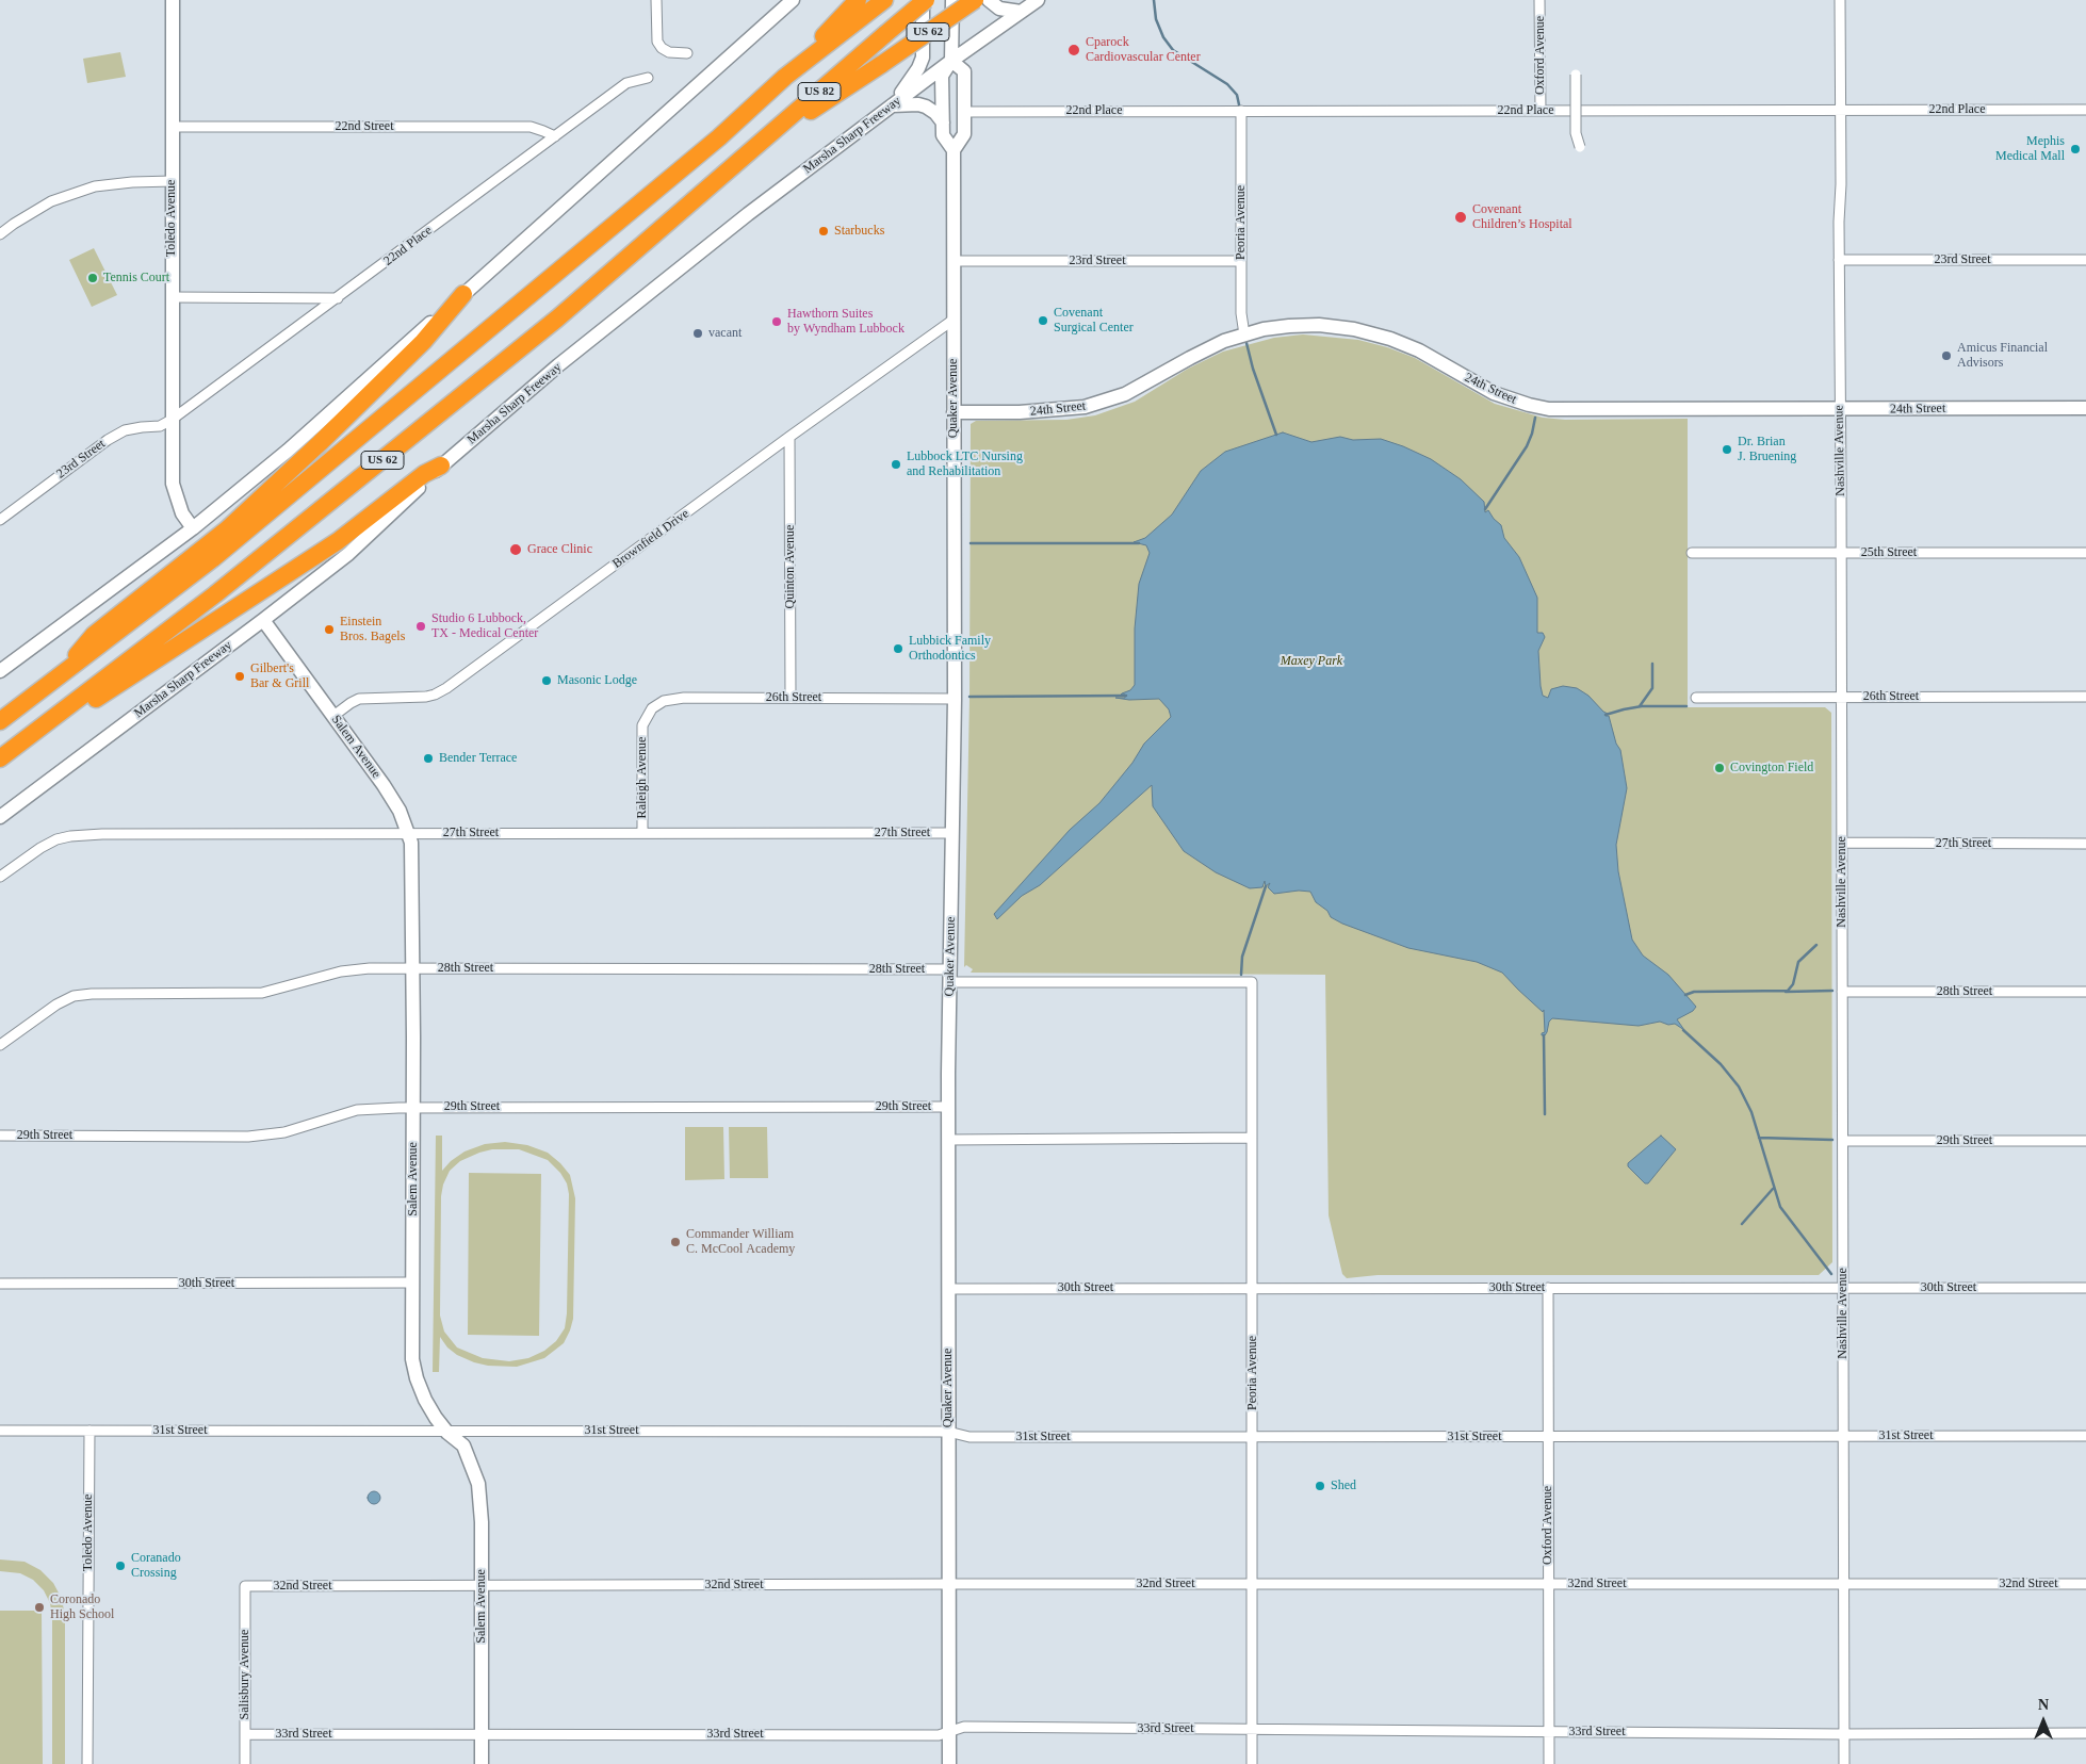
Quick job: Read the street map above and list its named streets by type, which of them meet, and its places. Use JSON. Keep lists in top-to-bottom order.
{
  "streets": {
    "highway": ["US 62", "US 82"],
    "main road": [
      "Marsha Sharp Freeway",
      "Toledo Avenue",
      "24th Street",
      "Quaker Avenue",
      "Salem Avenue"
    ],
    "street": [
      "Oxford Avenue",
      "22nd Place",
      "22nd Street",
      "Peoria Avenue",
      "23rd Street",
      "Nashville Avenue",
      "Brownfield Drive",
      "25th Street",
      "Quinton Avenue",
      "26th Street",
      "Raleigh Avenue",
      "27th Street",
      "28th Street",
      "29th Street",
      "30th Street",
      "31st Street",
      "32nd Street",
      "Salisbury Avenue",
      "33rd Street"
    ]
  },
  "crossings": [
    ["US 62", "US 82"],
    ["Oxford Avenue", "22nd Place"],
    ["Oxford Avenue", "30th Street"],
    ["Oxford Avenue", "31st Street"],
    ["Oxford Avenue", "32nd Street"],
    ["Oxford Avenue", "33rd Street"],
    ["22nd Place", "22nd Street"],
    ["22nd Place", "Toledo Avenue"],
    ["22nd Place", "Peoria Avenue"],
    ["22nd Place", "23rd Street"],
    ["22nd Place", "Quaker Avenue"],
    ["22nd Place", "Nashville Avenue"],
    ["22nd Street", "Toledo Avenue"],
    ["Marsha Sharp Freeway", "Quaker Avenue"],
    ["Marsha Sharp Freeway", "Salem Avenue"],
    ["Toledo Avenue", "23rd Street"],
    ["Toledo Avenue", "31st Street"],
    ["Peoria Avenue", "23rd Street"],
    ["Peoria Avenue", "24th Street"],
    ["Peoria Avenue", "28th Street"],
    ["Peoria Avenue", "30th Street"],
    ["Peoria Avenue", "31st Street"],
    ["Peoria Avenue", "32nd Street"],
    ["Peoria Avenue", "33rd Street"],
    ["23rd Street", "Quaker Avenue"],
    ["23rd Street", "Nashville Avenue"],
    ["24th Street", "Quaker Avenue"],
    ["24th Street", "Nashville Avenue"],
    ["Quaker Avenue", "Brownfield Drive"],
    ["Quaker Avenue", "26th Street"],
    ["Quaker Avenue", "27th Street"],
    ["Quaker Avenue", "28th Street"],
    ["Quaker Avenue", "29th Street"],
    ["Quaker Avenue", "30th Street"],
    ["Quaker Avenue", "31st Street"],
    ["Quaker Avenue", "32nd Street"],
    ["Quaker Avenue", "33rd Street"],
    ["Nashville Avenue", "25th Street"],
    ["Nashville Avenue", "26th Street"],
    ["Nashville Avenue", "27th Street"],
    ["Nashville Avenue", "28th Street"],
    ["Nashville Avenue", "29th Street"],
    ["Nashville Avenue", "30th Street"],
    ["Nashville Avenue", "31st Street"],
    ["Nashville Avenue", "32nd Street"],
    ["Nashville Avenue", "33rd Street"],
    ["Brownfield Drive", "Quinton Avenue"],
    ["Brownfield Drive", "Salem Avenue"],
    ["Quinton Avenue", "26th Street"],
    ["26th Street", "Raleigh Avenue"],
    ["Salem Avenue", "27th Street"],
    ["Salem Avenue", "28th Street"],
    ["Salem Avenue", "29th Street"],
    ["Salem Avenue", "30th Street"],
    ["Salem Avenue", "31st Street"],
    ["Salem Avenue", "32nd Street"],
    ["Salem Avenue", "33rd Street"],
    ["Raleigh Avenue", "27th Street"],
    ["32nd Street", "Salisbury Avenue"],
    ["Salisbury Avenue", "33rd Street"]
  ],
  "parks": ["Maxey Park"],
  "places": [
    "Cparock Cardiovascular Center",
    "Mephis Medical Mall",
    "Covenant Children’s Hospital",
    "Starbucks",
    "Tennis Court",
    "Covenant Surgical Center",
    "Hawthorn Suites by Wyndham Lubbock",
    "vacant",
    "Amicus Financial Advisors",
    "Dr. Brian J. Bruening",
    "Lubbock LTC Nursing and Rehabilitation",
    "Grace Clinic",
    "Studio 6 Lubbock, TX - Medical Center",
    "Einstein Bros. Bagels",
    "Lubbick Family Orthodontics",
    "Gilbert's Bar & Grill",
    "Masonic Lodge",
    "Bender Terrace",
    "Covington Field",
    "Commander William C. McCool Academy",
    "Shed",
    "Coranado Crossing",
    "Coronado High School"
  ],
  "north": "top"
}
